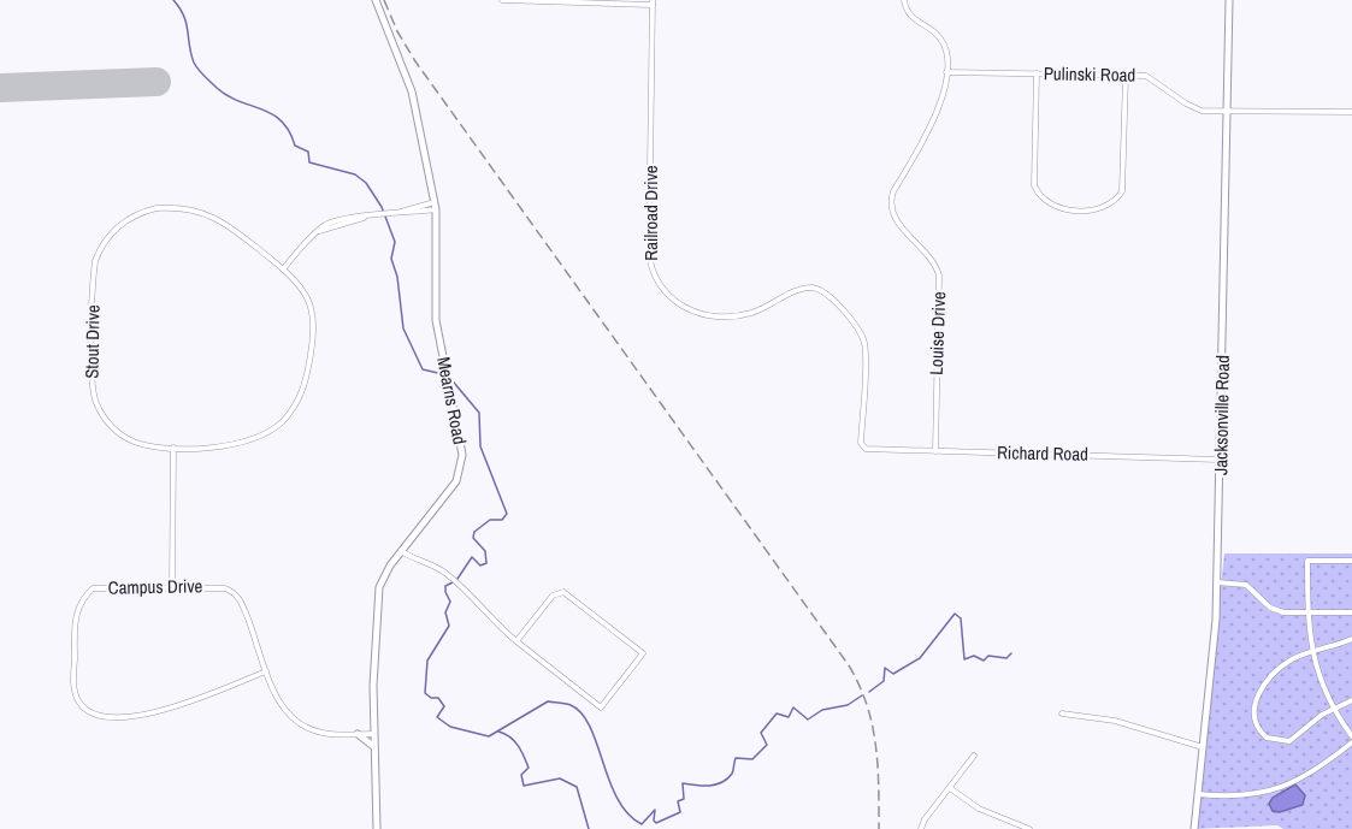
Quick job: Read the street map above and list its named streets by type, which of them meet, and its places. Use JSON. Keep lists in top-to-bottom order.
{
  "streets": {
    "street": [
      "Pulinski Road",
      "Railroad Drive",
      "Louise Drive",
      "Stout Drive",
      "Mearns Road",
      "Jacksonville Road",
      "Richard Road",
      "Campus Drive"
    ]
  },
  "crossings": [
    ["Pulinski Road", "Louise Drive"],
    ["Pulinski Road", "Jacksonville Road"],
    ["Railroad Drive", "Richard Road"],
    ["Louise Drive", "Richard Road"],
    ["Mearns Road", "Campus Drive"],
    ["Jacksonville Road", "Richard Road"]
  ]
}
